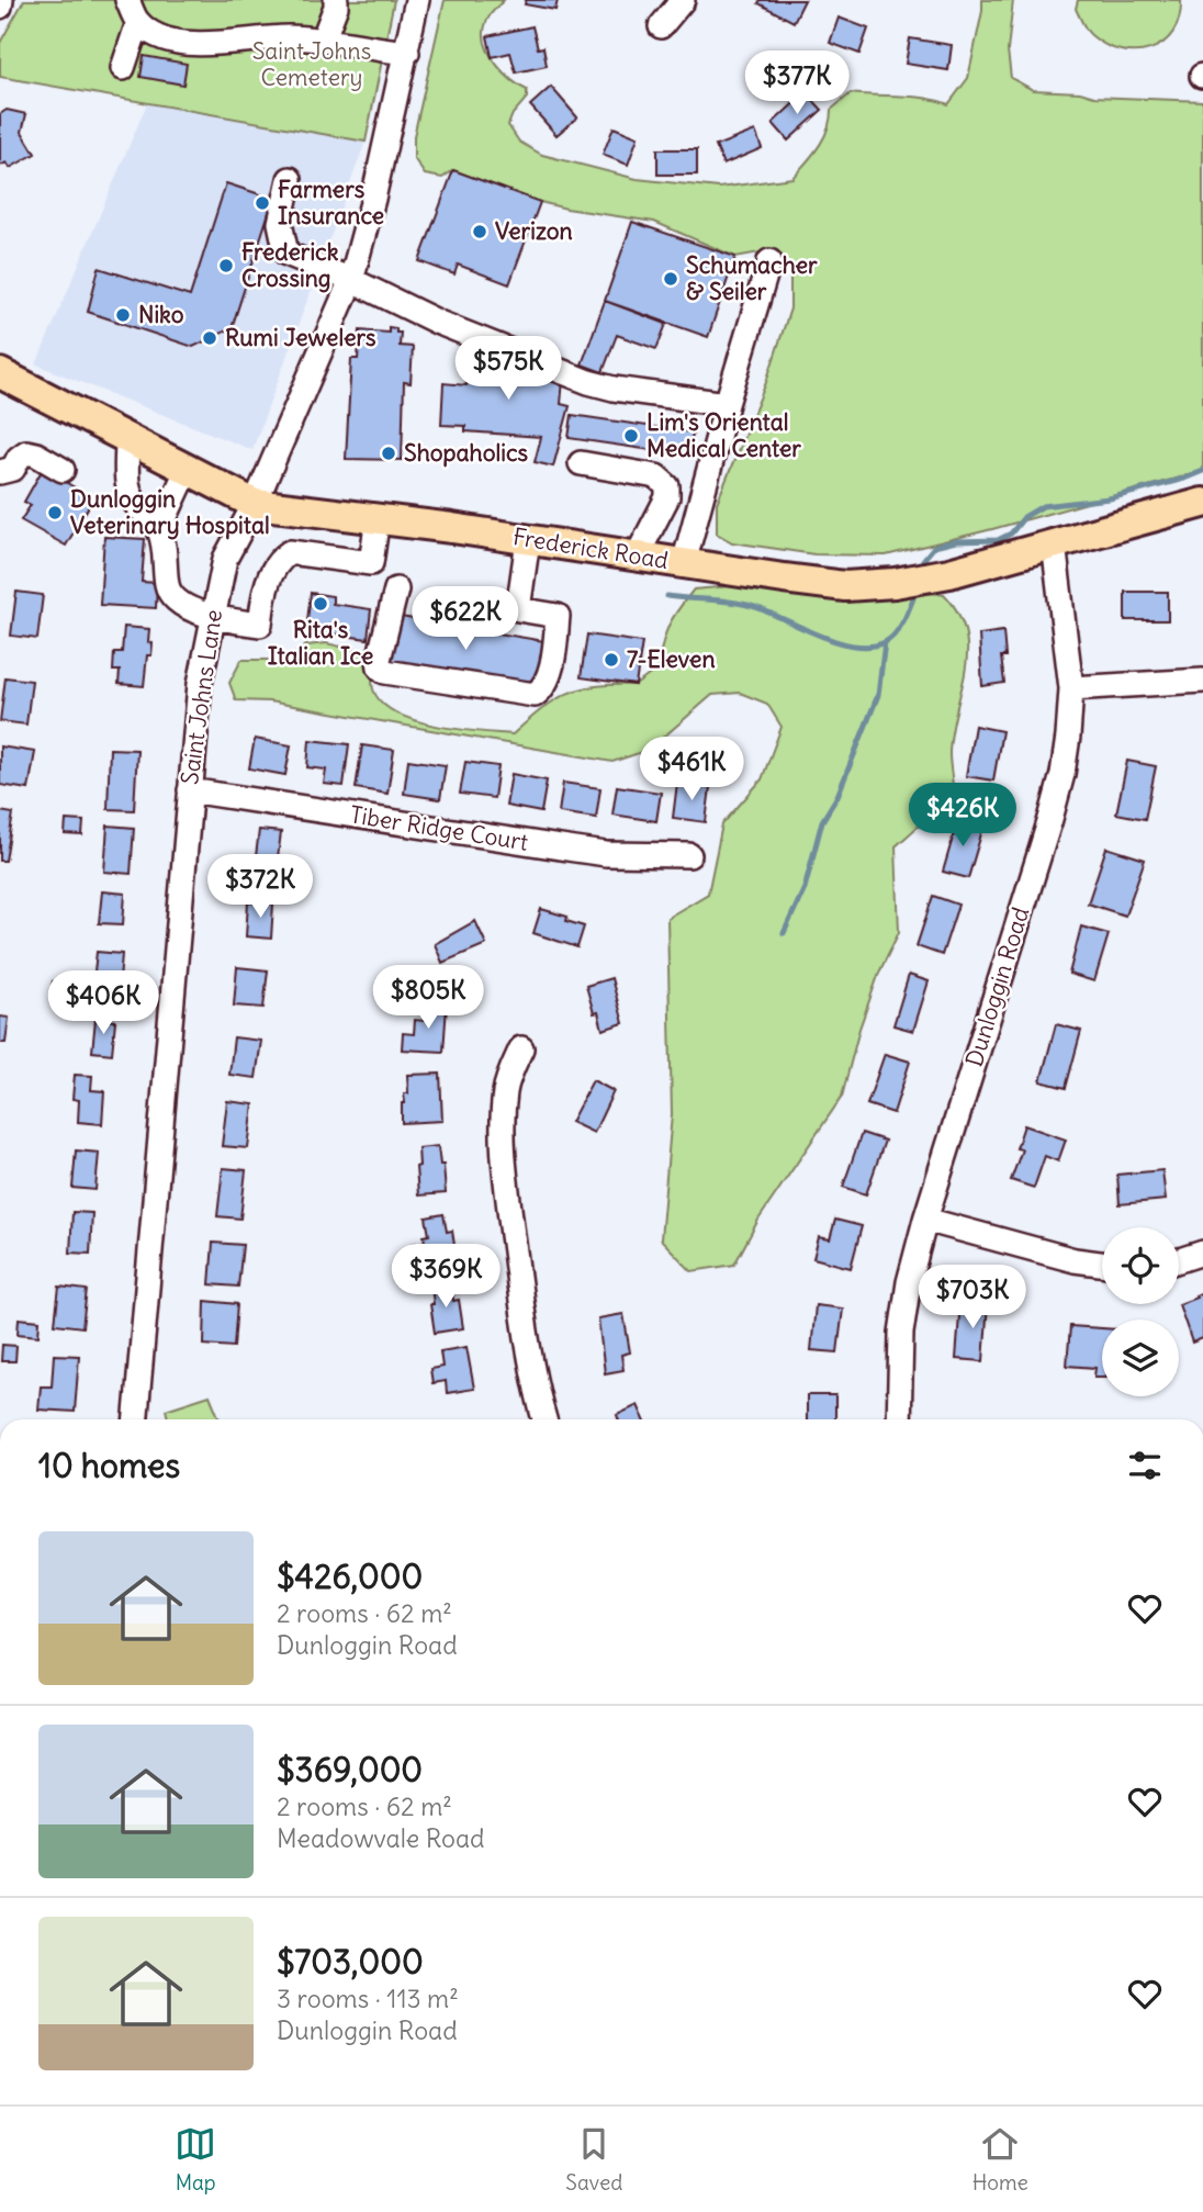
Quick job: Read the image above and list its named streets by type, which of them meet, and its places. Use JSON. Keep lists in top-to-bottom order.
{
  "streets": {
    "main road": ["Frederick Road"],
    "street": ["Saint Johns Lane", "Tiber Ridge Court", "Dunloggin Road"]
  },
  "crossings": [
    ["Frederick Road", "Saint Johns Lane"],
    ["Frederick Road", "Dunloggin Road"],
    ["Saint Johns Lane", "Tiber Ridge Court"]
  ],
  "parks": ["Saint Johns Cemetery"],
  "places": [
    "Farmers Insurance",
    "Verizon",
    "Frederick Crossing",
    "Schumacher & Seiler",
    "Niko",
    "Rumi Jewelers",
    "Lim's Oriental Medical Center",
    "Shopaholics",
    "Dunloggin Veterinary Hospital",
    "Rita's Italian Ice",
    "7-Eleven"
  ],
  "page": {
    "price": [
      "$377K",
      "$575K",
      "$622K",
      "$461K",
      "$426K",
      "$372K",
      "$805K",
      "$406K",
      "$369K",
      "$703K"
    ],
    "heading": "10 homes",
    "list": [
      {
        "name": "$426,000",
        "note": "2 rooms · 62 m² · Dunloggin Road"
      },
      {
        "name": "$369,000",
        "note": "2 rooms · 62 m² · Meadowvale Road"
      },
      {
        "name": "$703,000",
        "note": "3 rooms · 113 m² · Dunloggin Road"
      }
    ],
    "tabs": ["Map", "Saved", "Home"]
  }
}
